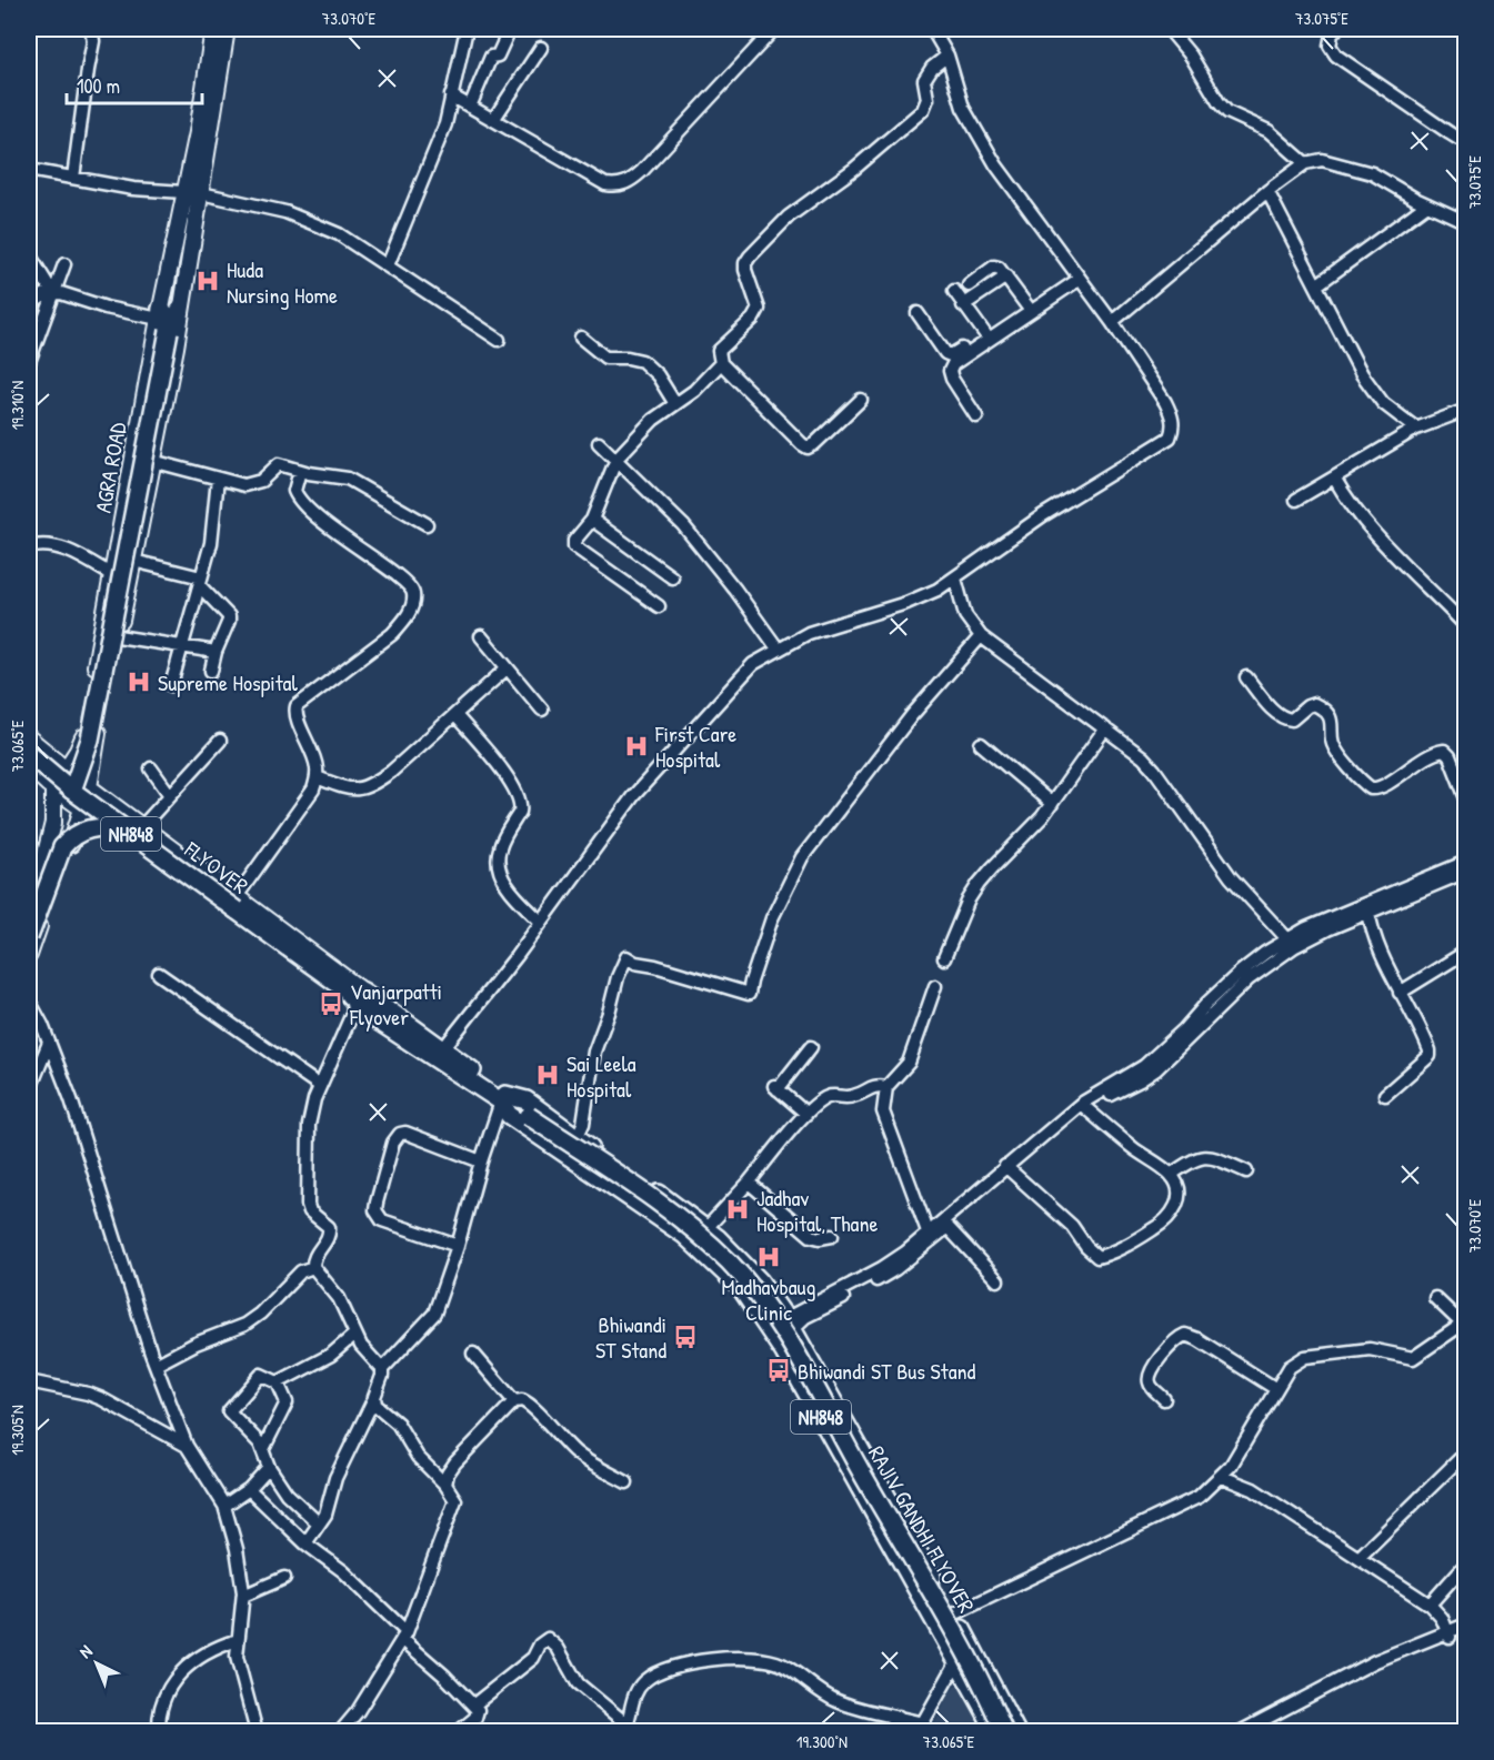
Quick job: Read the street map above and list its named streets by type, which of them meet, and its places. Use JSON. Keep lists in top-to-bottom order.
{
  "streets": {
    "highway": ["NH848", "FLYOVER", "RAJIV GANDHI FLYOVER"],
    "main road": ["AGRA ROAD"]
  },
  "crossings": [
    ["AGRA ROAD", "FLYOVER"],
    ["NH848", "FLYOVER"],
    ["NH848", "RAJIV GANDHI FLYOVER"]
  ],
  "places": {
    "hospital": [
      "Huda Nursing Home",
      "Supreme Hospital",
      "First Care Hospital",
      "Sai Leela Hospital",
      "Jadhav Hospital, Thane",
      "Madhavbaug Clinic"
    ],
    "bus stop": ["Vanjarpatti Flyover", "Bhiwandi ST Stand", "Bhiwandi ST Bus Stand"]
  },
  "scale_bar": "100 m",
  "north": "top left",
  "coordinates": [
    "73.070°E",
    "73.075°E",
    "19.310°N",
    "73.065°E",
    "19.305°N",
    "19.300°N"
  ]
}
